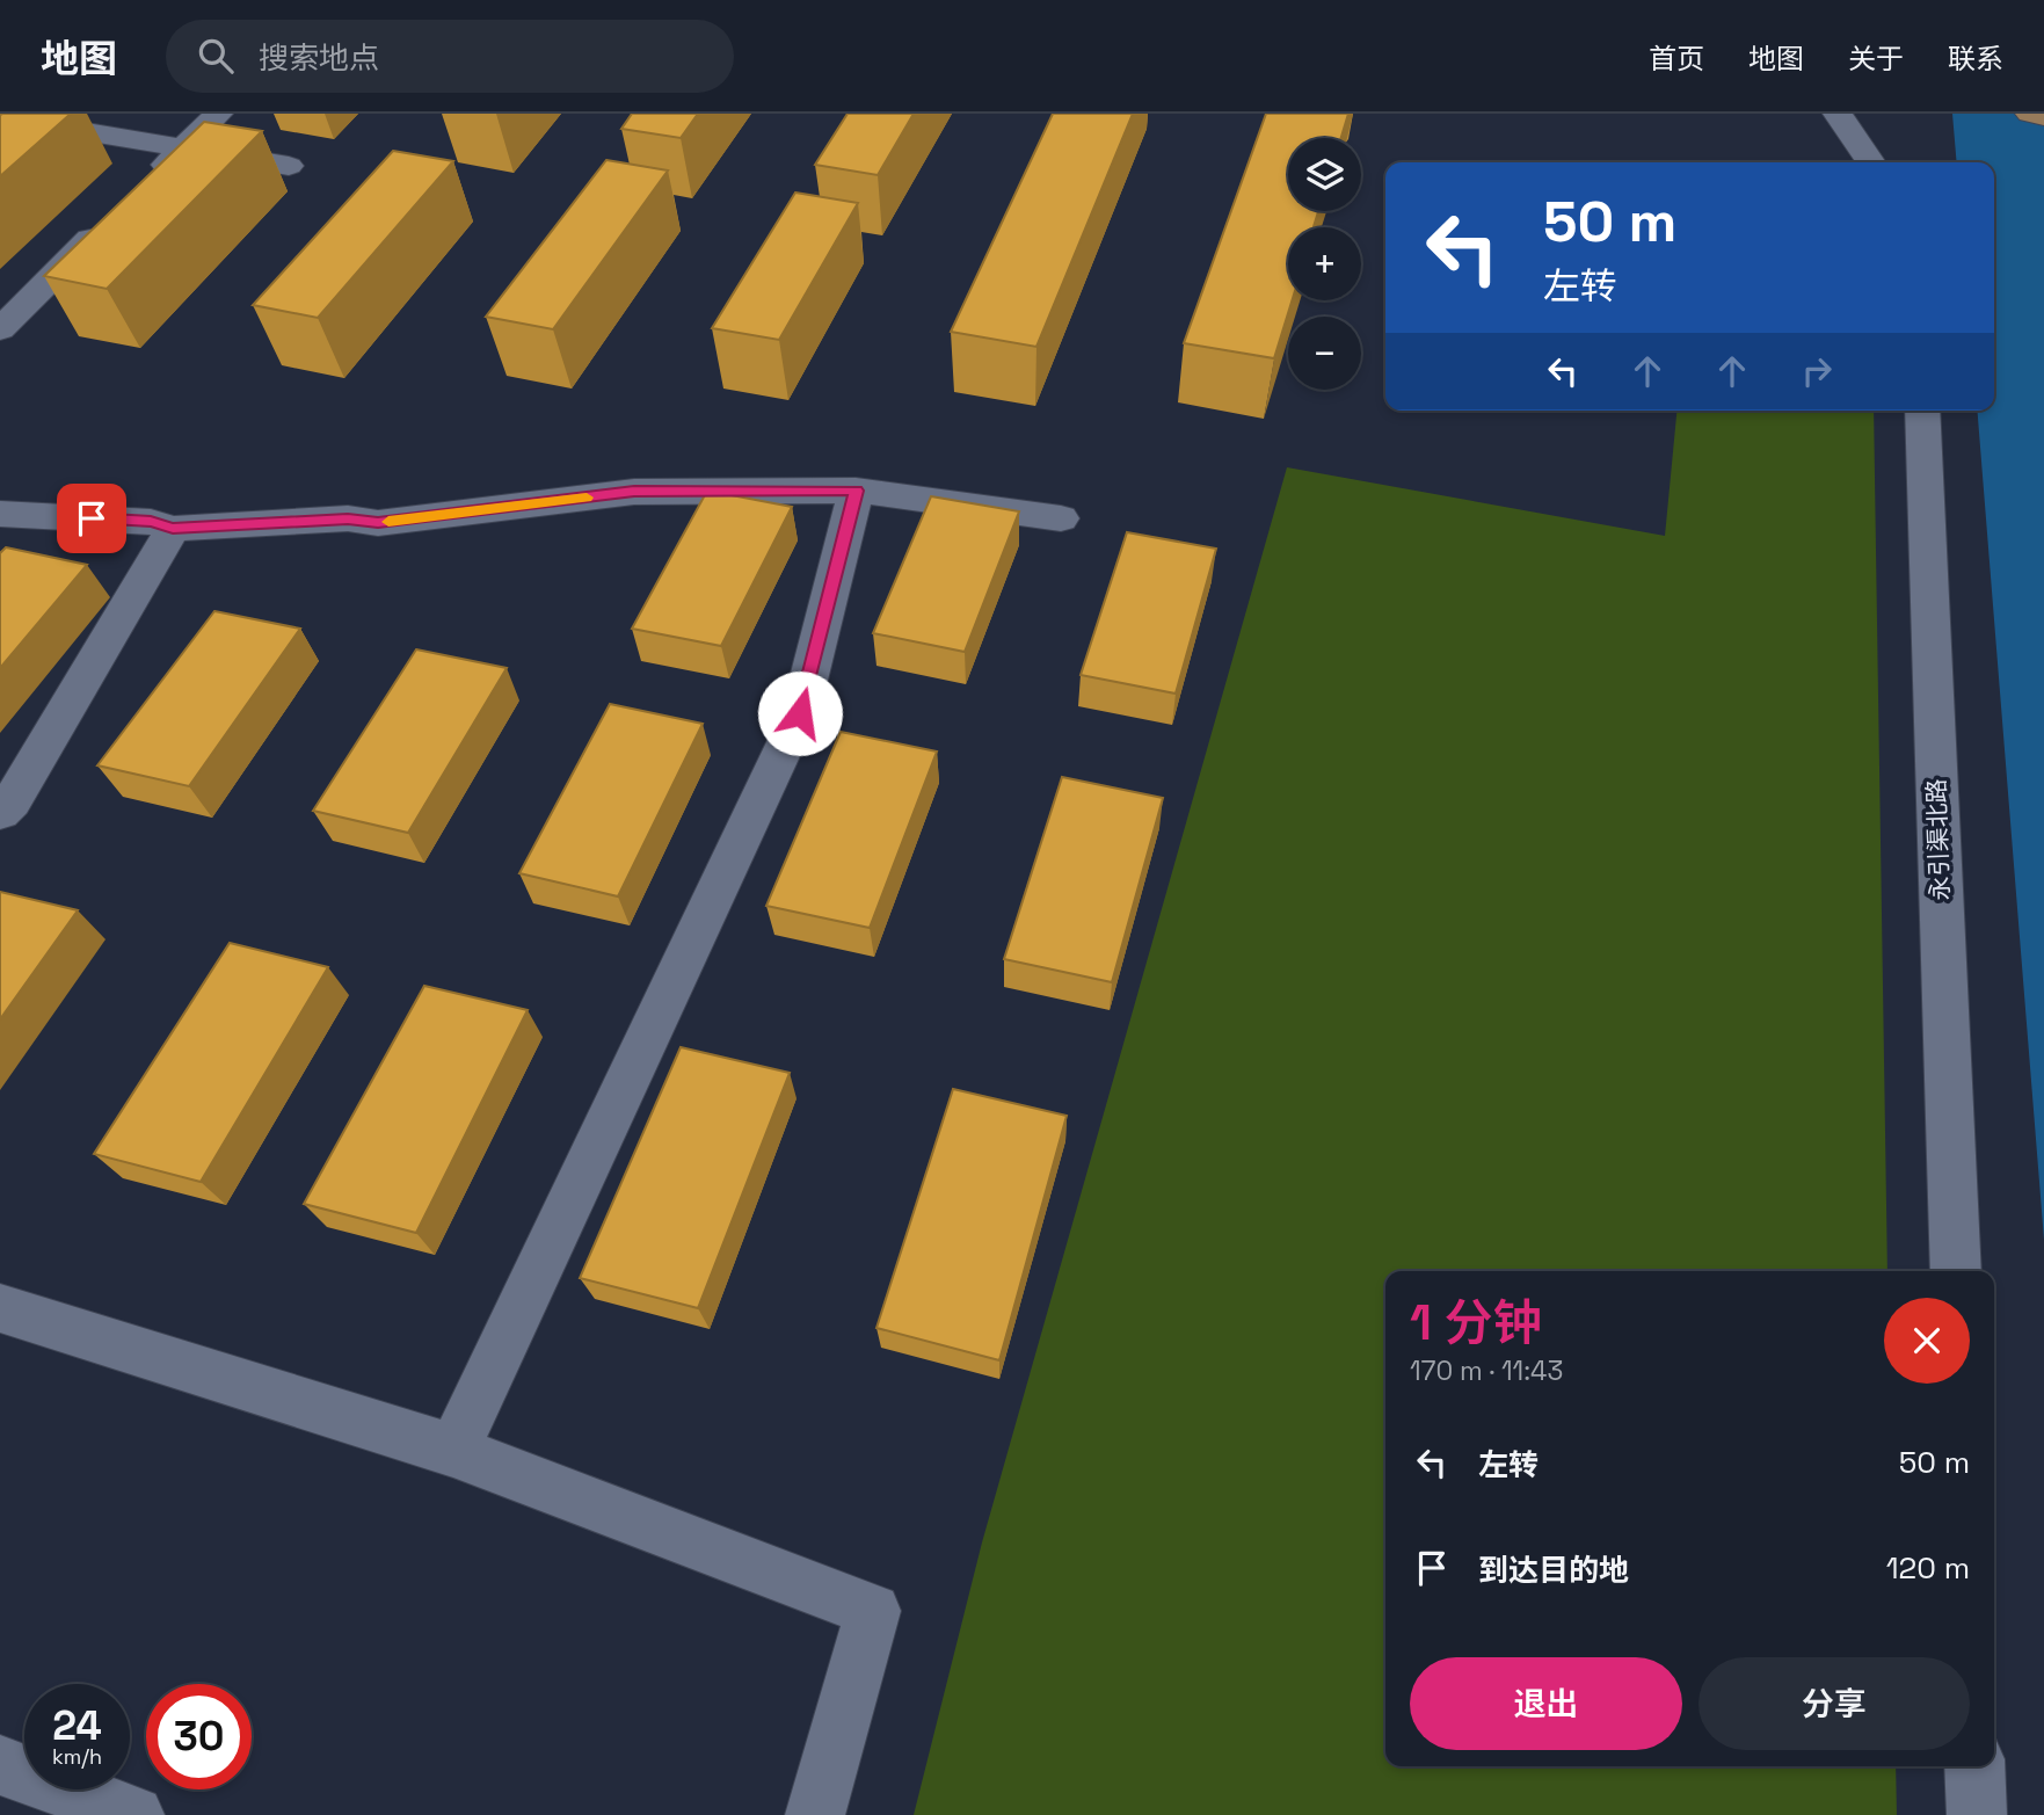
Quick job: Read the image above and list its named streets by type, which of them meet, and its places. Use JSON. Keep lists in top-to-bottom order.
{
  "streets": {
    "street": ["永引渠北路"]
  },
  "page": {
    "header": "地图",
    "search": "搜索地点",
    "nav": [
      "首页",
      "地图",
      "关于",
      "联系"
    ],
    "map_buttons": ["+", "−"],
    "turn": ["50 m", "左转"],
    "heading": ["1 分钟", "170 m · 11:43"],
    "list": [
      {
        "name": "左转",
        "value": "50 m"
      },
      {
        "name": "到达目的地",
        "value": "120 m"
      }
    ],
    "buttons": ["退出", "分享"],
    "speed": "24 km/h",
    "limit": "30"
  }
}
